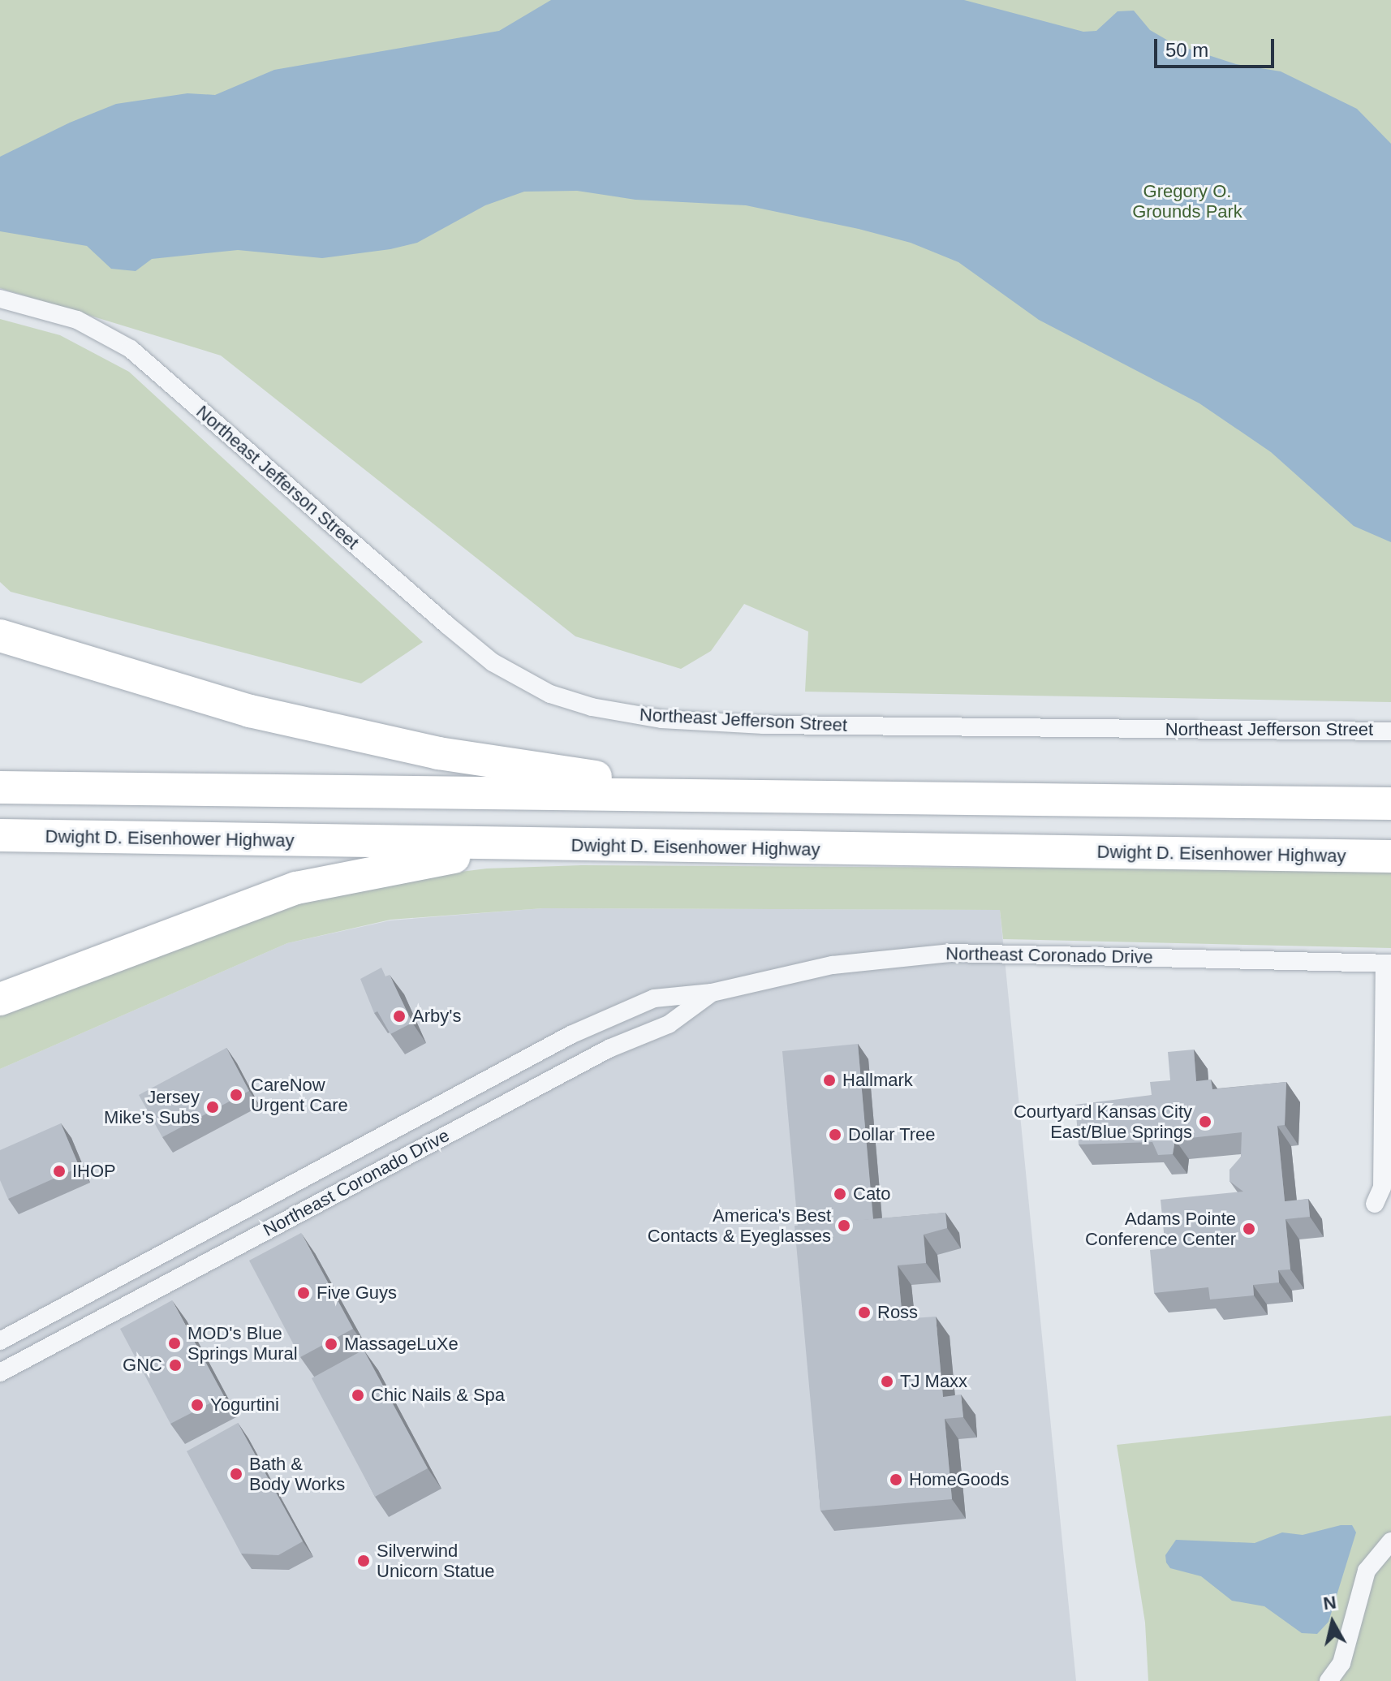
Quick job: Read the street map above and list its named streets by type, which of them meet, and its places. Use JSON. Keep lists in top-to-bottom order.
{
  "streets": {
    "highway": ["Dwight D. Eisenhower Highway"],
    "street": ["Northeast Jefferson Street", "Northeast Coronado Drive"]
  },
  "parks": ["Gregory O. Grounds Park"],
  "places": [
    "Arby's",
    "Hallmark",
    "CareNow Urgent Care",
    "Jersey Mike's Subs",
    "Courtyard Kansas City East/Blue Springs",
    "Dollar Tree",
    "IHOP",
    "Cato",
    "America's Best Contacts & Eyeglasses",
    "Adams Pointe Conference Center",
    "Five Guys",
    "Ross",
    "MOD's Blue Springs Mural",
    "MassageLuXe",
    "GNC",
    "TJ Maxx",
    "Chic Nails & Spa",
    "Yogurtini",
    "Bath & Body Works",
    "HomeGoods",
    "Silverwind Unicorn Statue"
  ],
  "scale_bar": "50 m",
  "north": "top"
}
